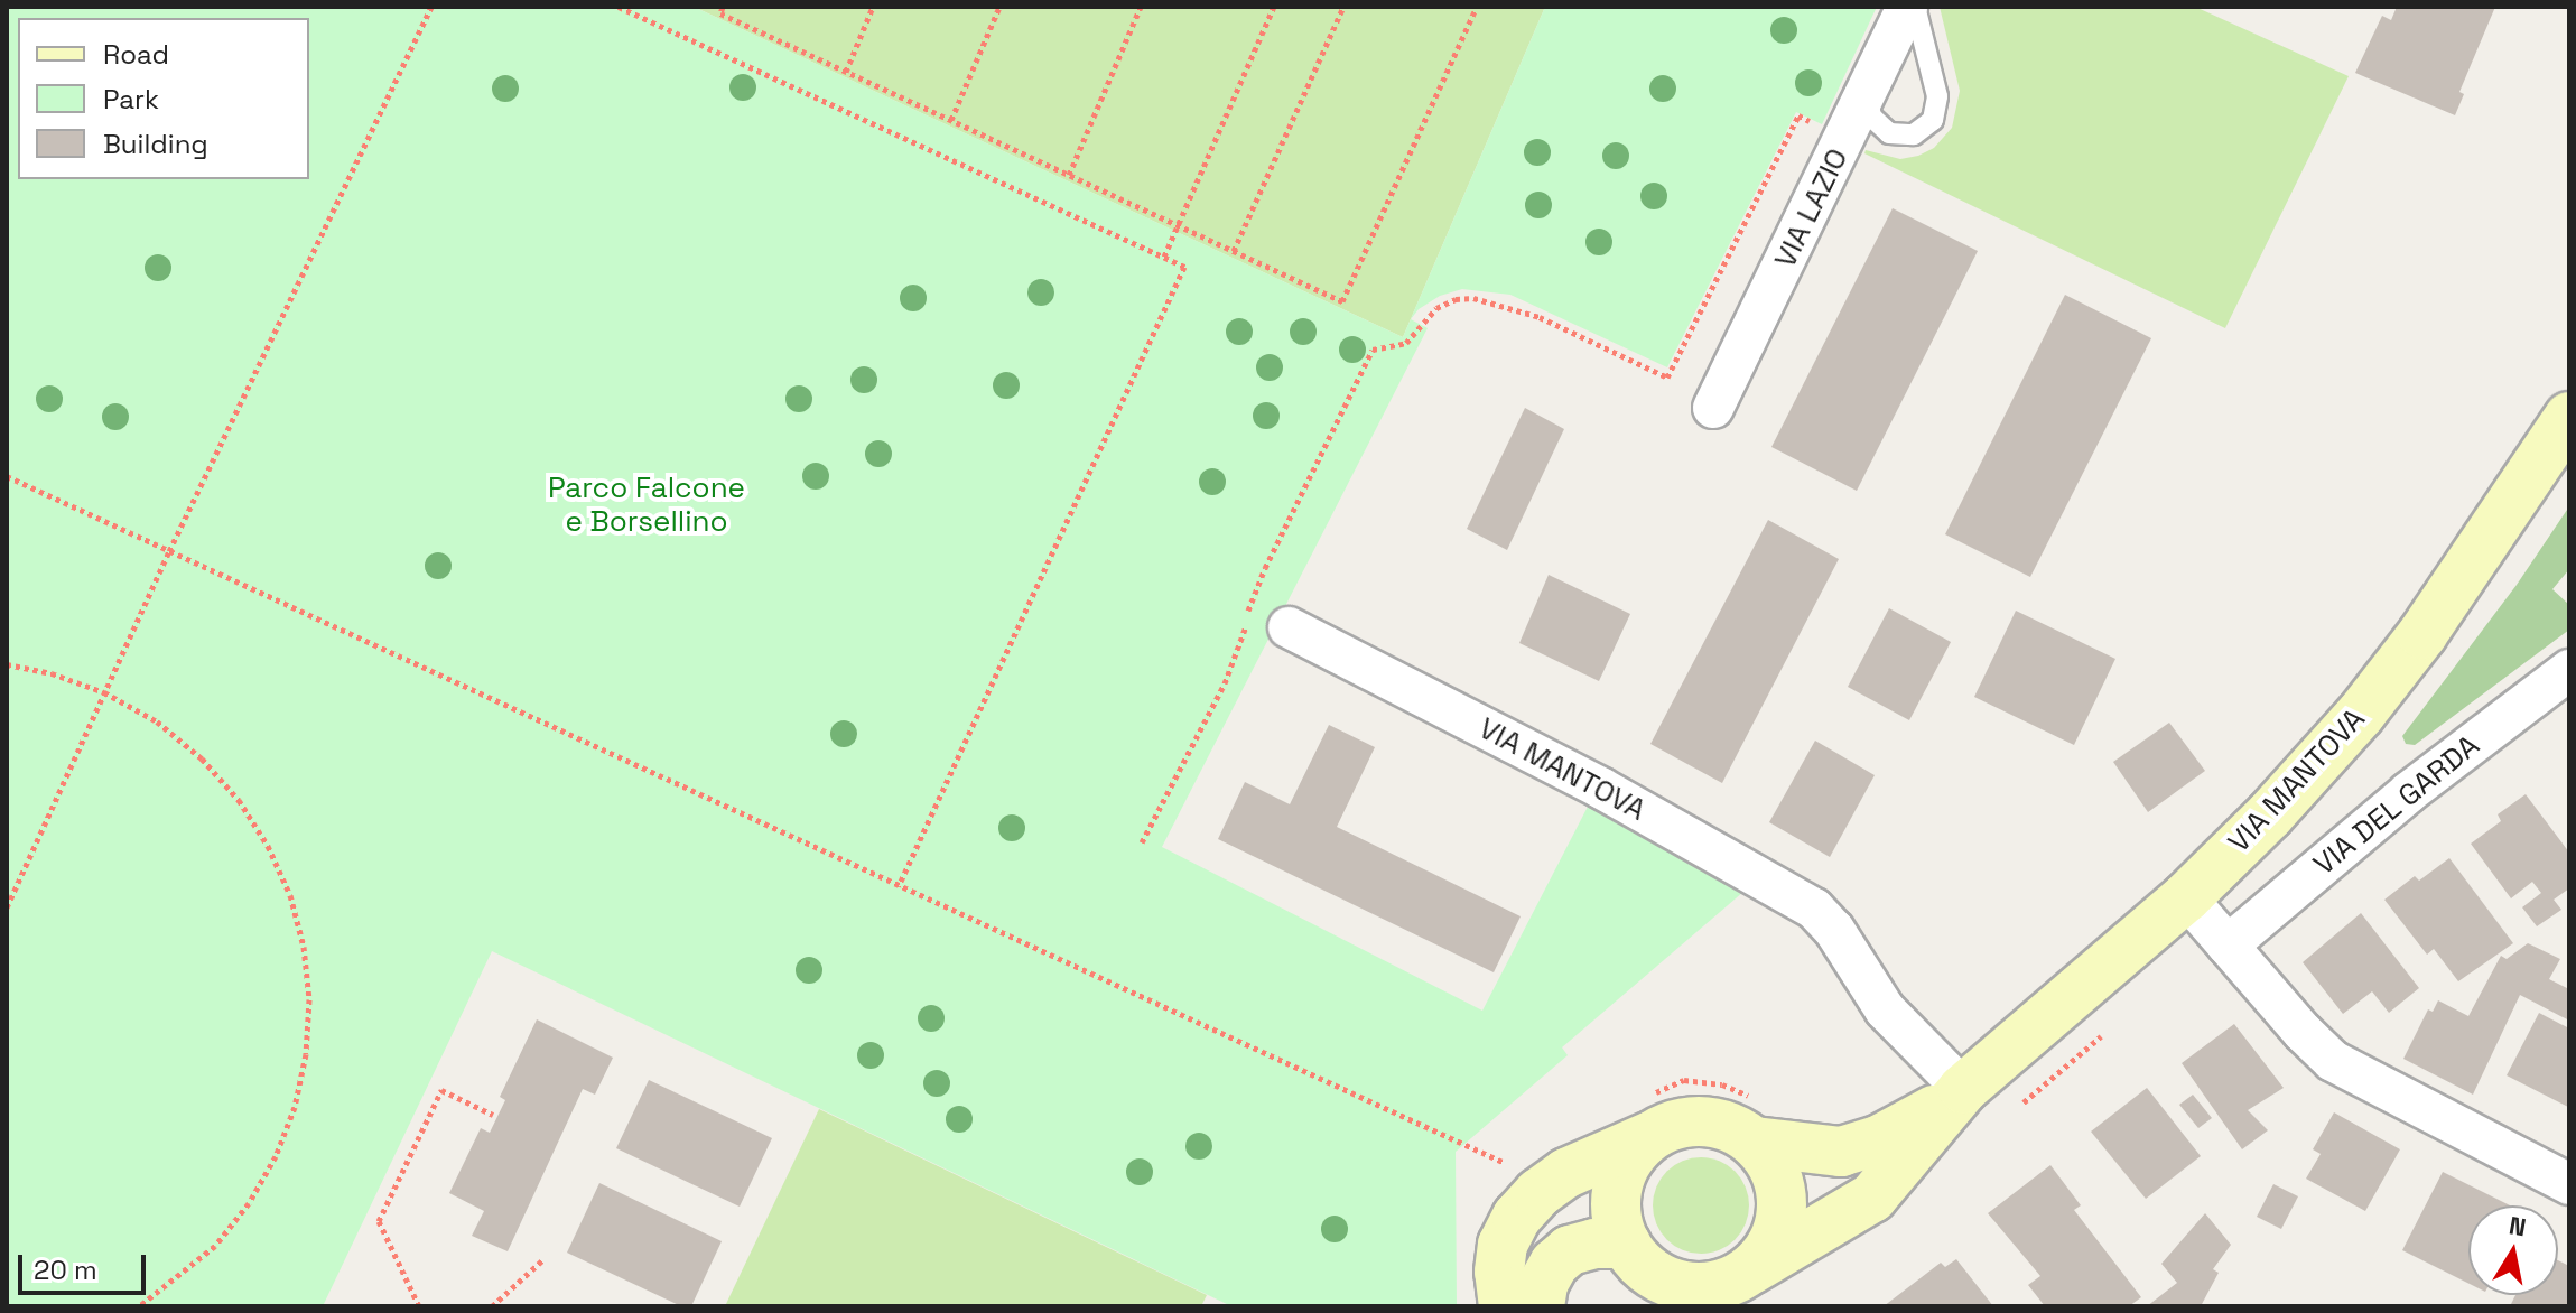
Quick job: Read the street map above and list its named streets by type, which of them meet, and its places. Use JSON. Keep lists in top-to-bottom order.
{
  "streets": {
    "main road": ["VIA MANTOVA"],
    "street": ["VIA LAZIO", "VIA DEL GARDA"]
  },
  "parks": ["Parco Falcone e Borsellino"],
  "legend": ["Road", "Park", "Building"],
  "scale_bar": "20 m",
  "north": "top"
}
